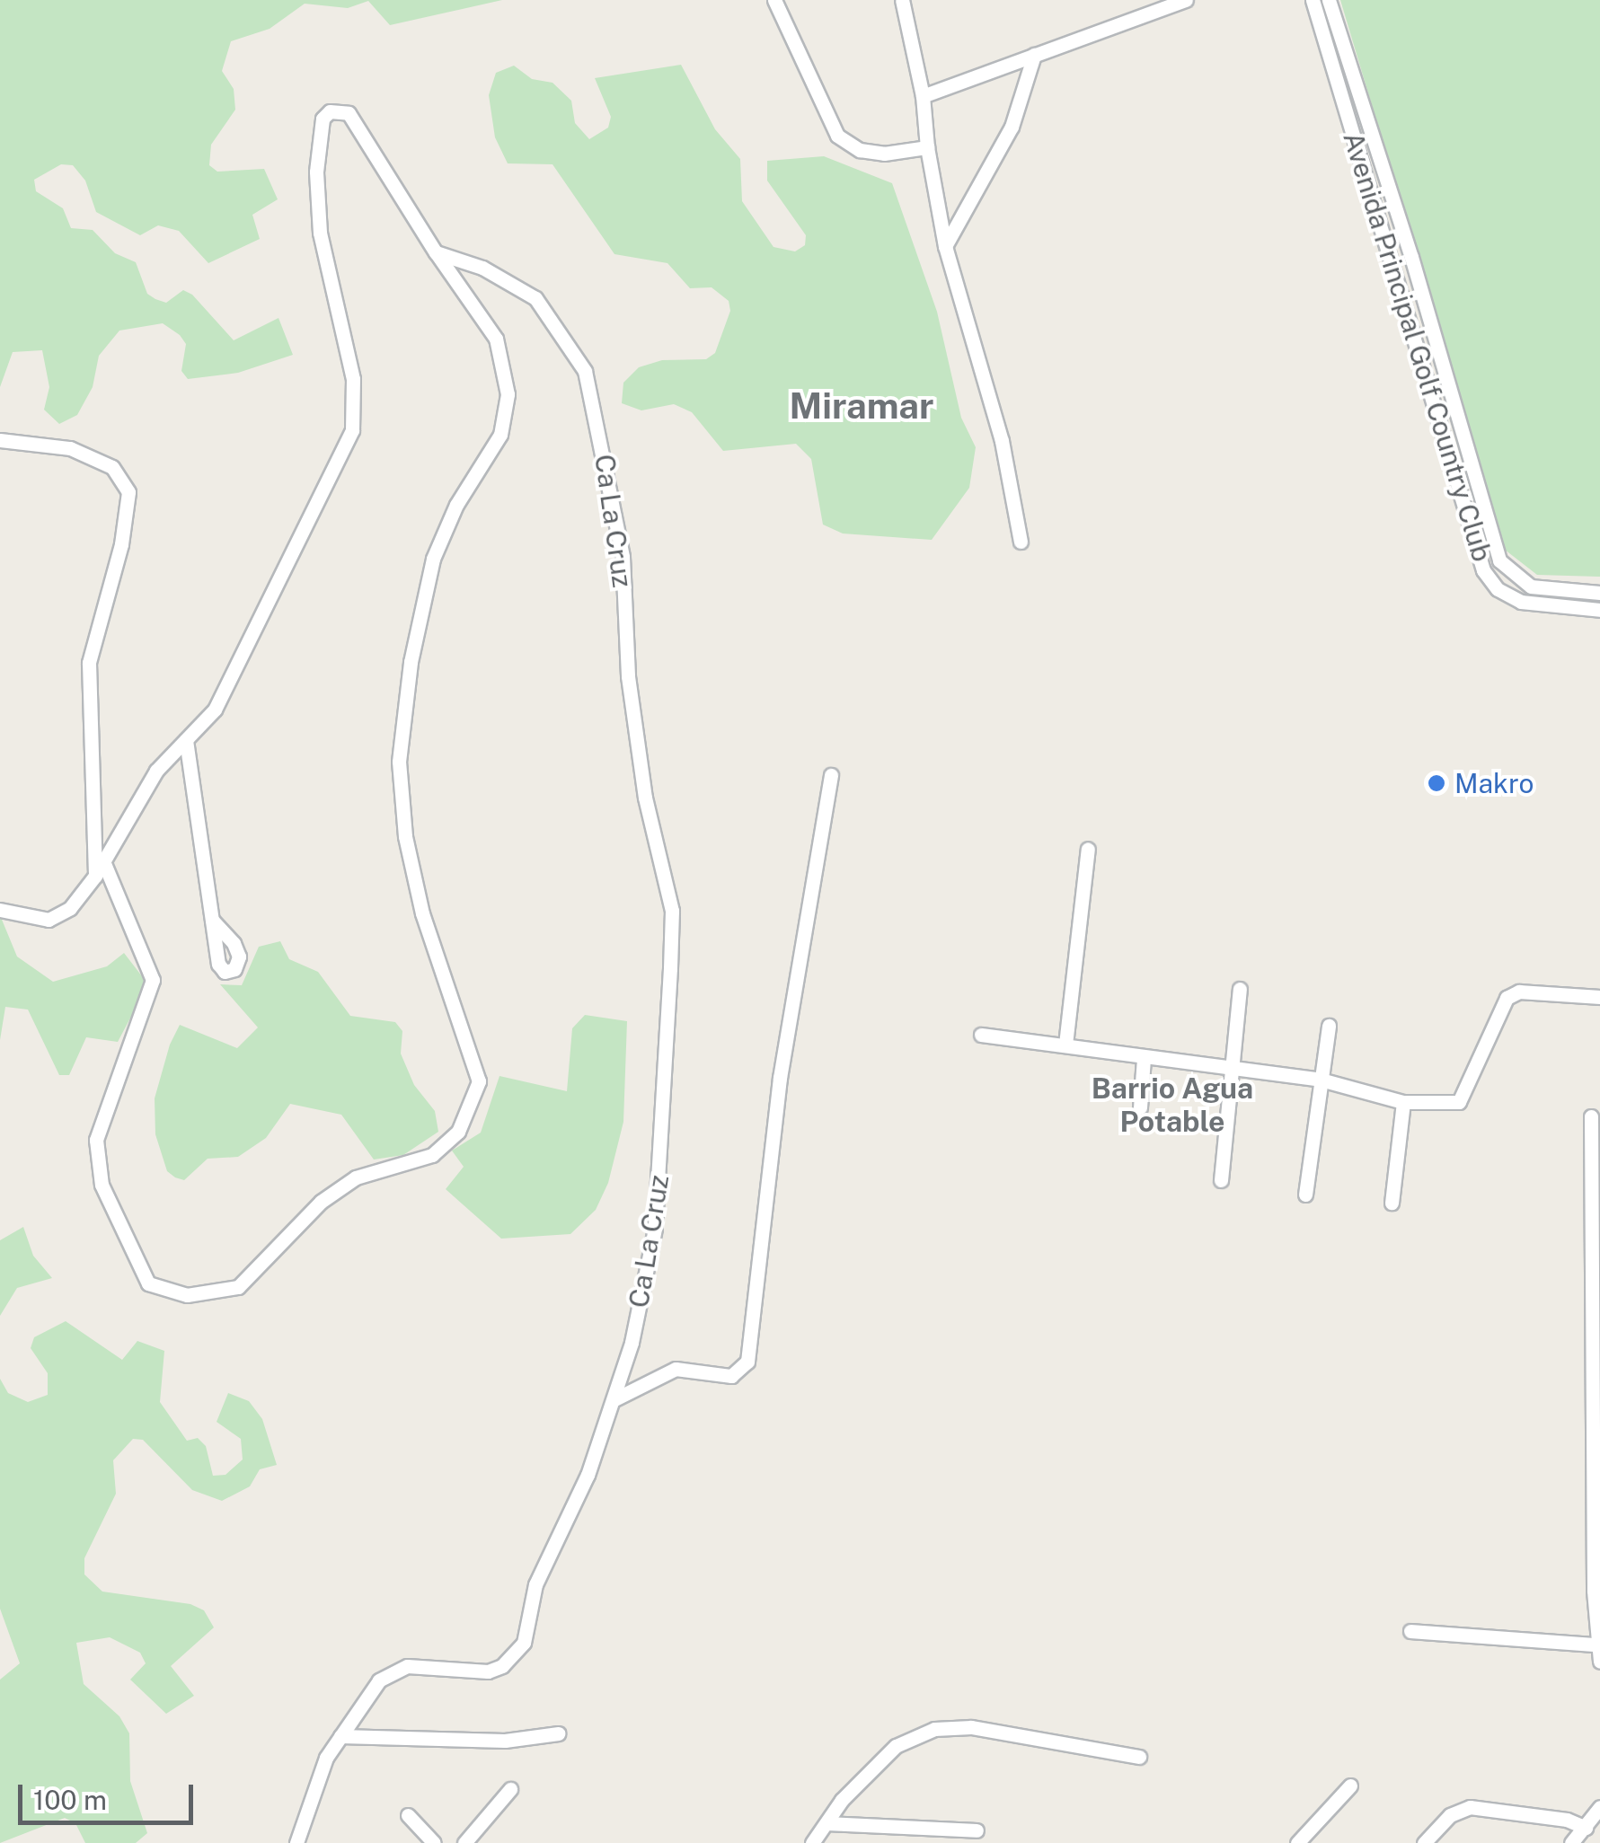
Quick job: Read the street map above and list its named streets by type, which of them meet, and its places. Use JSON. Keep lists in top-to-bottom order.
{
  "streets": {
    "street": ["Avenida Principal Golf Country Club", "Ca La Cruz"]
  },
  "districts": ["Miramar", "Barrio Agua Potable"],
  "places": ["Makro"],
  "scale_bar": "100 m"
}
